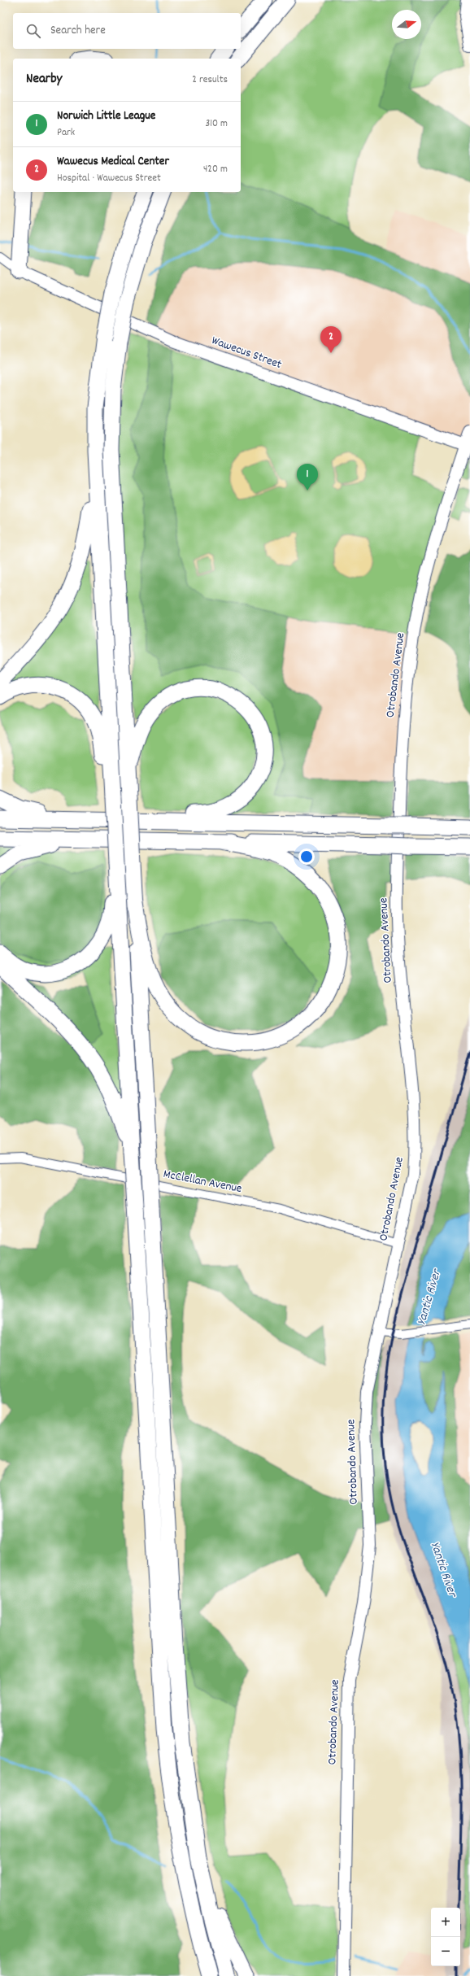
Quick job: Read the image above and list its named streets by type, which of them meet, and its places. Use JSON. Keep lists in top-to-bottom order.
{
  "streets": {
    "street": ["Wawecus Street", "Otrobando Avenue", "McClellan Avenue"]
  },
  "crossings": [
    ["Wawecus Street", "Otrobando Avenue"],
    ["Otrobando Avenue", "McClellan Avenue"]
  ],
  "water": ["Yantic River"],
  "north": "right",
  "page": {
    "search": "Search here",
    "heading": ["Nearby", "2 results"],
    "list": [
      {
        "mark": "1",
        "name": "Norwich Little League",
        "note": "Park",
        "value": "310 m"
      },
      {
        "mark": "2",
        "name": "Wawecus Medical Center",
        "note": "Hospital · Wawecus Street",
        "value": "420 m"
      }
    ],
    "pins": ["2", "1"],
    "map_buttons": ["+", "−"]
  }
}
